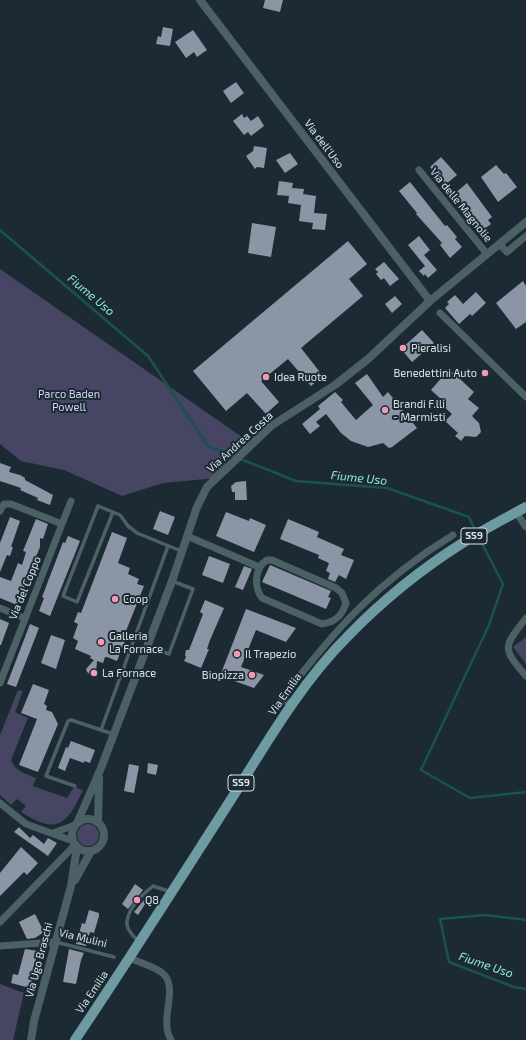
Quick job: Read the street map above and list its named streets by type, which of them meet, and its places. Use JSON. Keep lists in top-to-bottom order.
{
  "streets": {
    "main road": ["SS9", "Via Emilia"],
    "street": [
      "Via dell'Uso",
      "Via delle Magnolie",
      "Via Andrea Costa",
      "Via del Coppo",
      "Via Mulini",
      "Via Ugo Braschi"
    ]
  },
  "crossings": [
    ["Via dell'Uso", "Via Andrea Costa"],
    ["Via delle Magnolie", "Via Andrea Costa"],
    ["Via Andrea Costa", "Via Ugo Braschi"],
    ["Via Mulini", "Via Ugo Braschi"]
  ],
  "water": ["Fiume Uso"],
  "parks": ["Parco Baden Powell"],
  "places": [
    "Pieralisi",
    "Benedettini Auto",
    "Idea Ruote",
    "Brandi F.lli - Marmisti",
    "Coop",
    "Galleria La Fornace",
    "Il Trapezio",
    "La Fornace",
    "Biopizza",
    "Q8"
  ]
}
